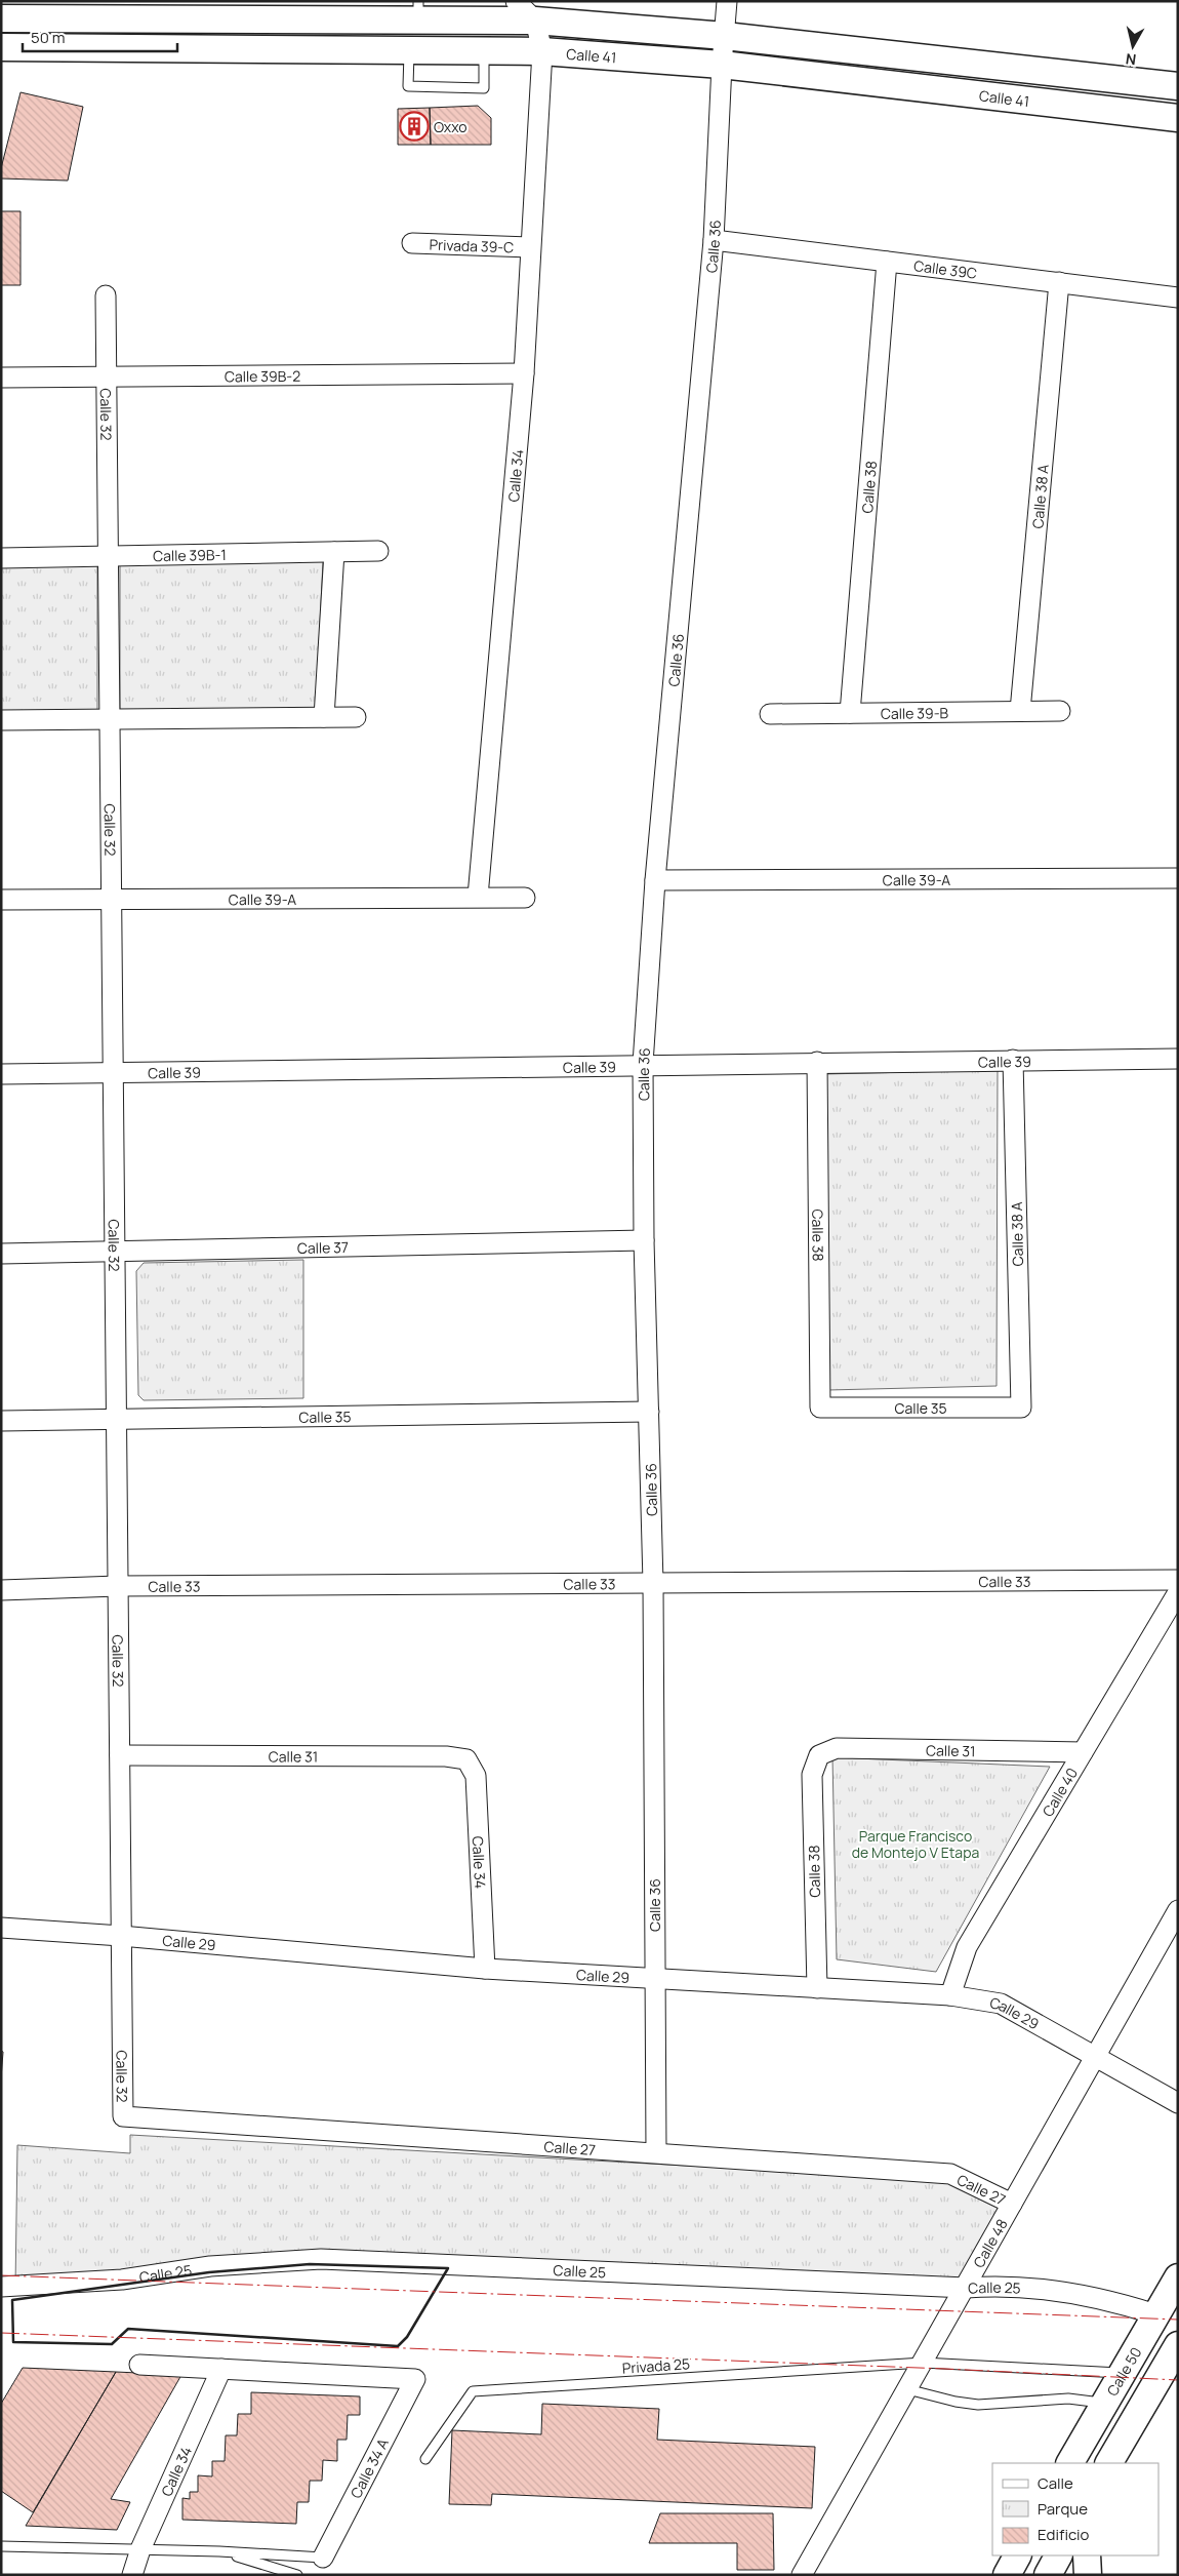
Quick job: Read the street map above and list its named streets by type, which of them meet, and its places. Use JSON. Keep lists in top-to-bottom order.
{
  "streets": {
    "main road": ["Calle 41", "Calle 50"],
    "street": [
      "Privada 39-C",
      "Calle 36",
      "Calle 39C",
      "Calle 39B-2",
      "Calle 32",
      "Calle 34",
      "Calle 38",
      "Calle 38 A",
      "Calle 39B-1",
      "Calle 39-B",
      "Calle 39-A",
      "Calle 39",
      "Calle 37",
      "Calle 35",
      "Calle 33",
      "Calle 31",
      "Calle 40",
      "Calle 29",
      "Calle 27",
      "Calle 48",
      "Calle 25",
      "Calle 34 A"
    ],
    "lane": ["Privada 25"]
  },
  "crossings": [
    ["Calle 41", "Calle 36"],
    ["Calle 41", "Calle 34"],
    ["Privada 39-C", "Calle 34"],
    ["Calle 36", "Calle 39C"],
    ["Calle 36", "Calle 39-A"],
    ["Calle 36", "Calle 39"],
    ["Calle 36", "Calle 37"],
    ["Calle 36", "Calle 35"],
    ["Calle 36", "Calle 33"],
    ["Calle 36", "Calle 29"],
    ["Calle 36", "Calle 27"],
    ["Calle 39C", "Calle 38"],
    ["Calle 39C", "Calle 38 A"],
    ["Calle 39B-2", "Calle 32"],
    ["Calle 39B-2", "Calle 34"],
    ["Calle 32", "Calle 39B-1"],
    ["Calle 32", "Calle 39-A"],
    ["Calle 32", "Calle 39"],
    ["Calle 32", "Calle 37"],
    ["Calle 32", "Calle 35"],
    ["Calle 32", "Calle 33"],
    ["Calle 32", "Calle 31"],
    ["Calle 32", "Calle 29"],
    ["Calle 32", "Calle 27"],
    ["Calle 34", "Calle 39-A"],
    ["Calle 34", "Calle 31"],
    ["Calle 34", "Calle 29"],
    ["Calle 34", "Calle 34 A"],
    ["Calle 38", "Calle 39-B"],
    ["Calle 38", "Calle 39"],
    ["Calle 38", "Calle 35"],
    ["Calle 38", "Calle 31"],
    ["Calle 38", "Calle 29"],
    ["Calle 38 A", "Calle 39-B"],
    ["Calle 38 A", "Calle 39"],
    ["Calle 38 A", "Calle 35"],
    ["Calle 31", "Calle 40"],
    ["Calle 40", "Calle 29"],
    ["Calle 29", "Calle 48"],
    ["Calle 27", "Calle 48"],
    ["Calle 48", "Calle 25"],
    ["Calle 48", "Privada 25"],
    ["Calle 25", "Calle 50"]
  ],
  "parks": ["Parque Francisco de Montejo V Etapa"],
  "places": {
    "building": ["Oxxo"]
  },
  "legend": ["Calle", "Parque", "Edificio"],
  "scale_bar": "50 m",
  "north": "bottom"
}
